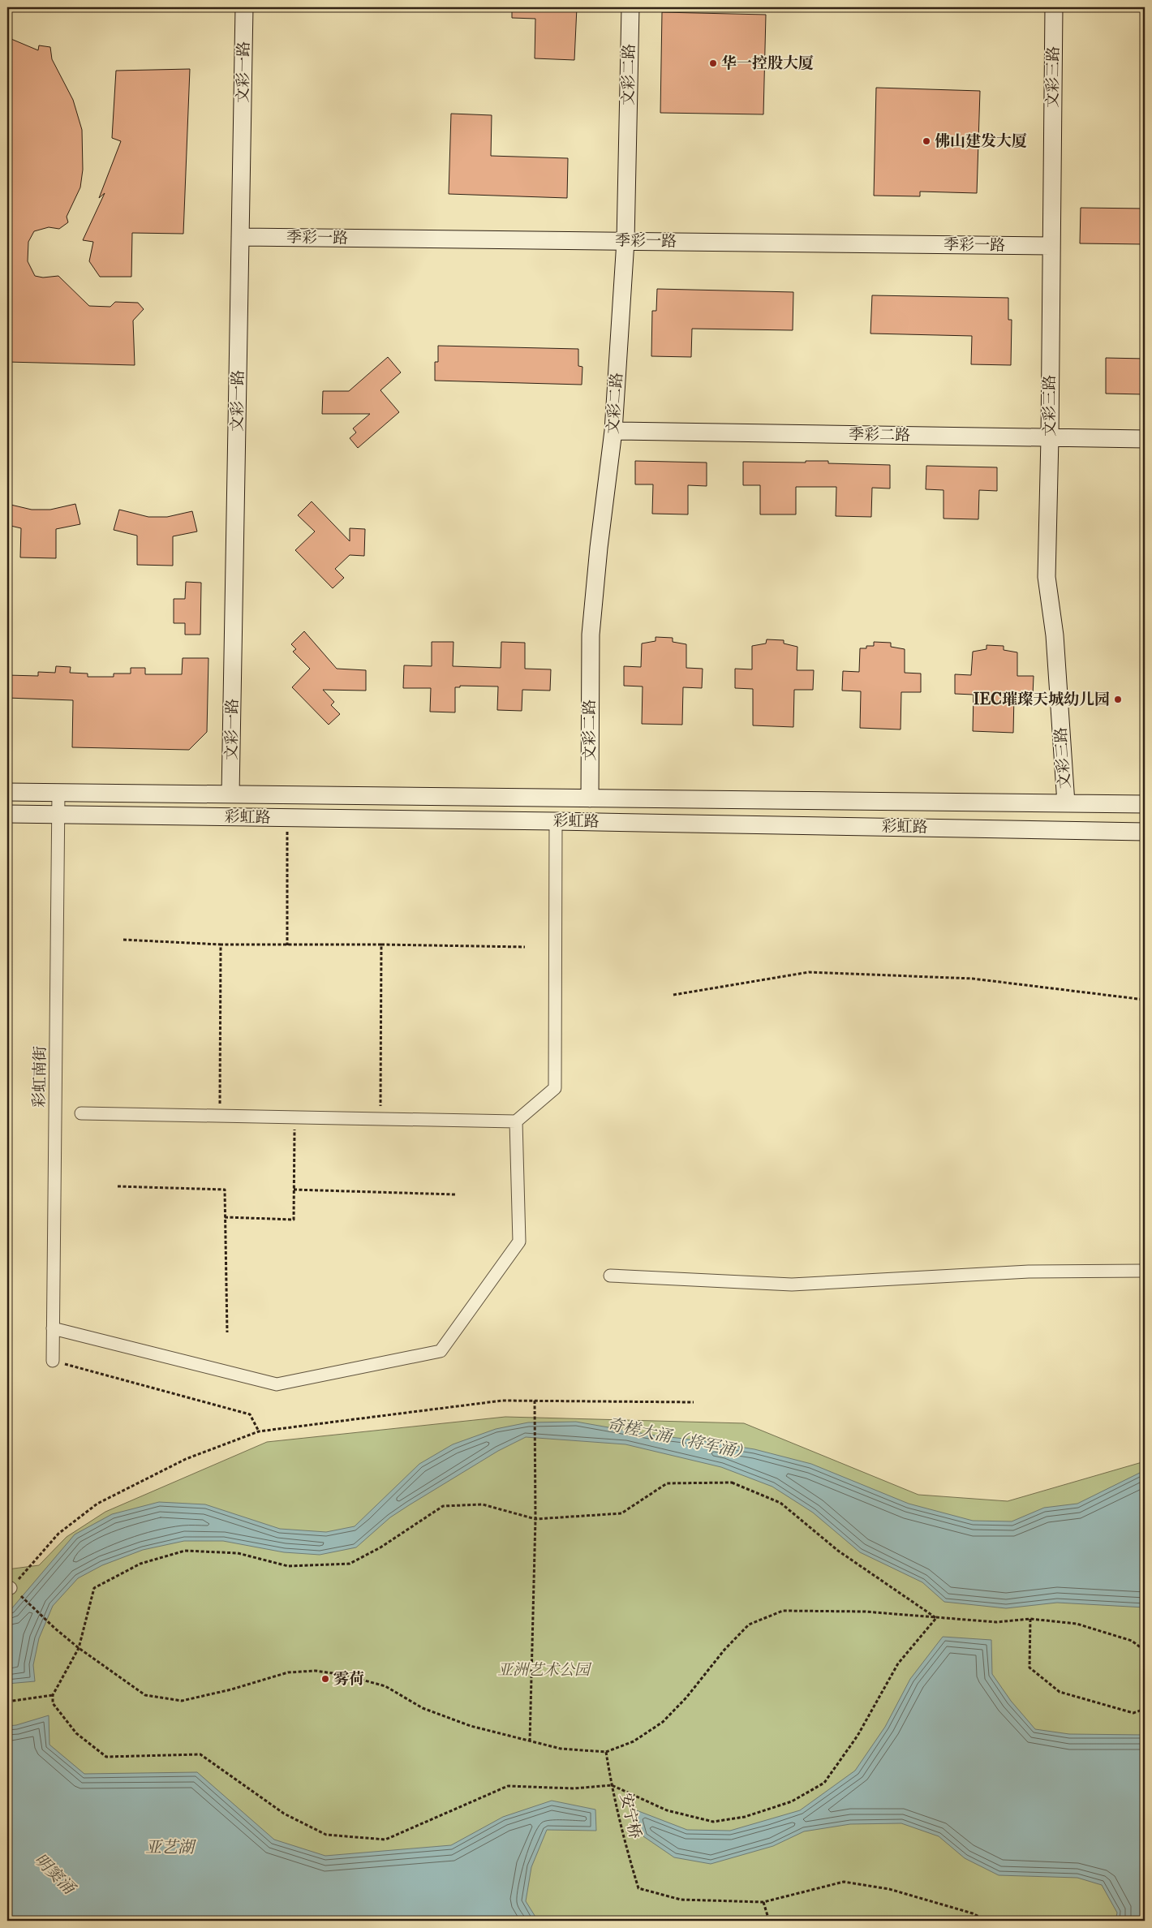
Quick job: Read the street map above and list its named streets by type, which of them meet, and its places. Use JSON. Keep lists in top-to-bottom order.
{
  "streets": {
    "street": [
      "文彩一路",
      "文彩二路",
      "文彩三路",
      "季彩一路",
      "季彩二路",
      "彩虹路",
      "彩虹南街"
    ],
    "path": ["安宁桥"]
  },
  "crossings": [
    ["文彩一路", "季彩一路"],
    ["文彩一路", "彩虹路"],
    ["文彩二路", "季彩一路"],
    ["文彩二路", "季彩二路"],
    ["文彩二路", "彩虹路"],
    ["文彩三路", "季彩一路"],
    ["文彩三路", "季彩二路"],
    ["文彩三路", "彩虹路"],
    ["彩虹路", "彩虹南街"]
  ],
  "water": ["奇槎大涌（将军涌）", "亚艺湖", "明窦涌"],
  "parks": ["亚洲艺术公园"],
  "places": [
    "华一控股大厦",
    "佛山建发大厦",
    "IEC璀璨天城幼儿园",
    "雾荷"
  ]
}
